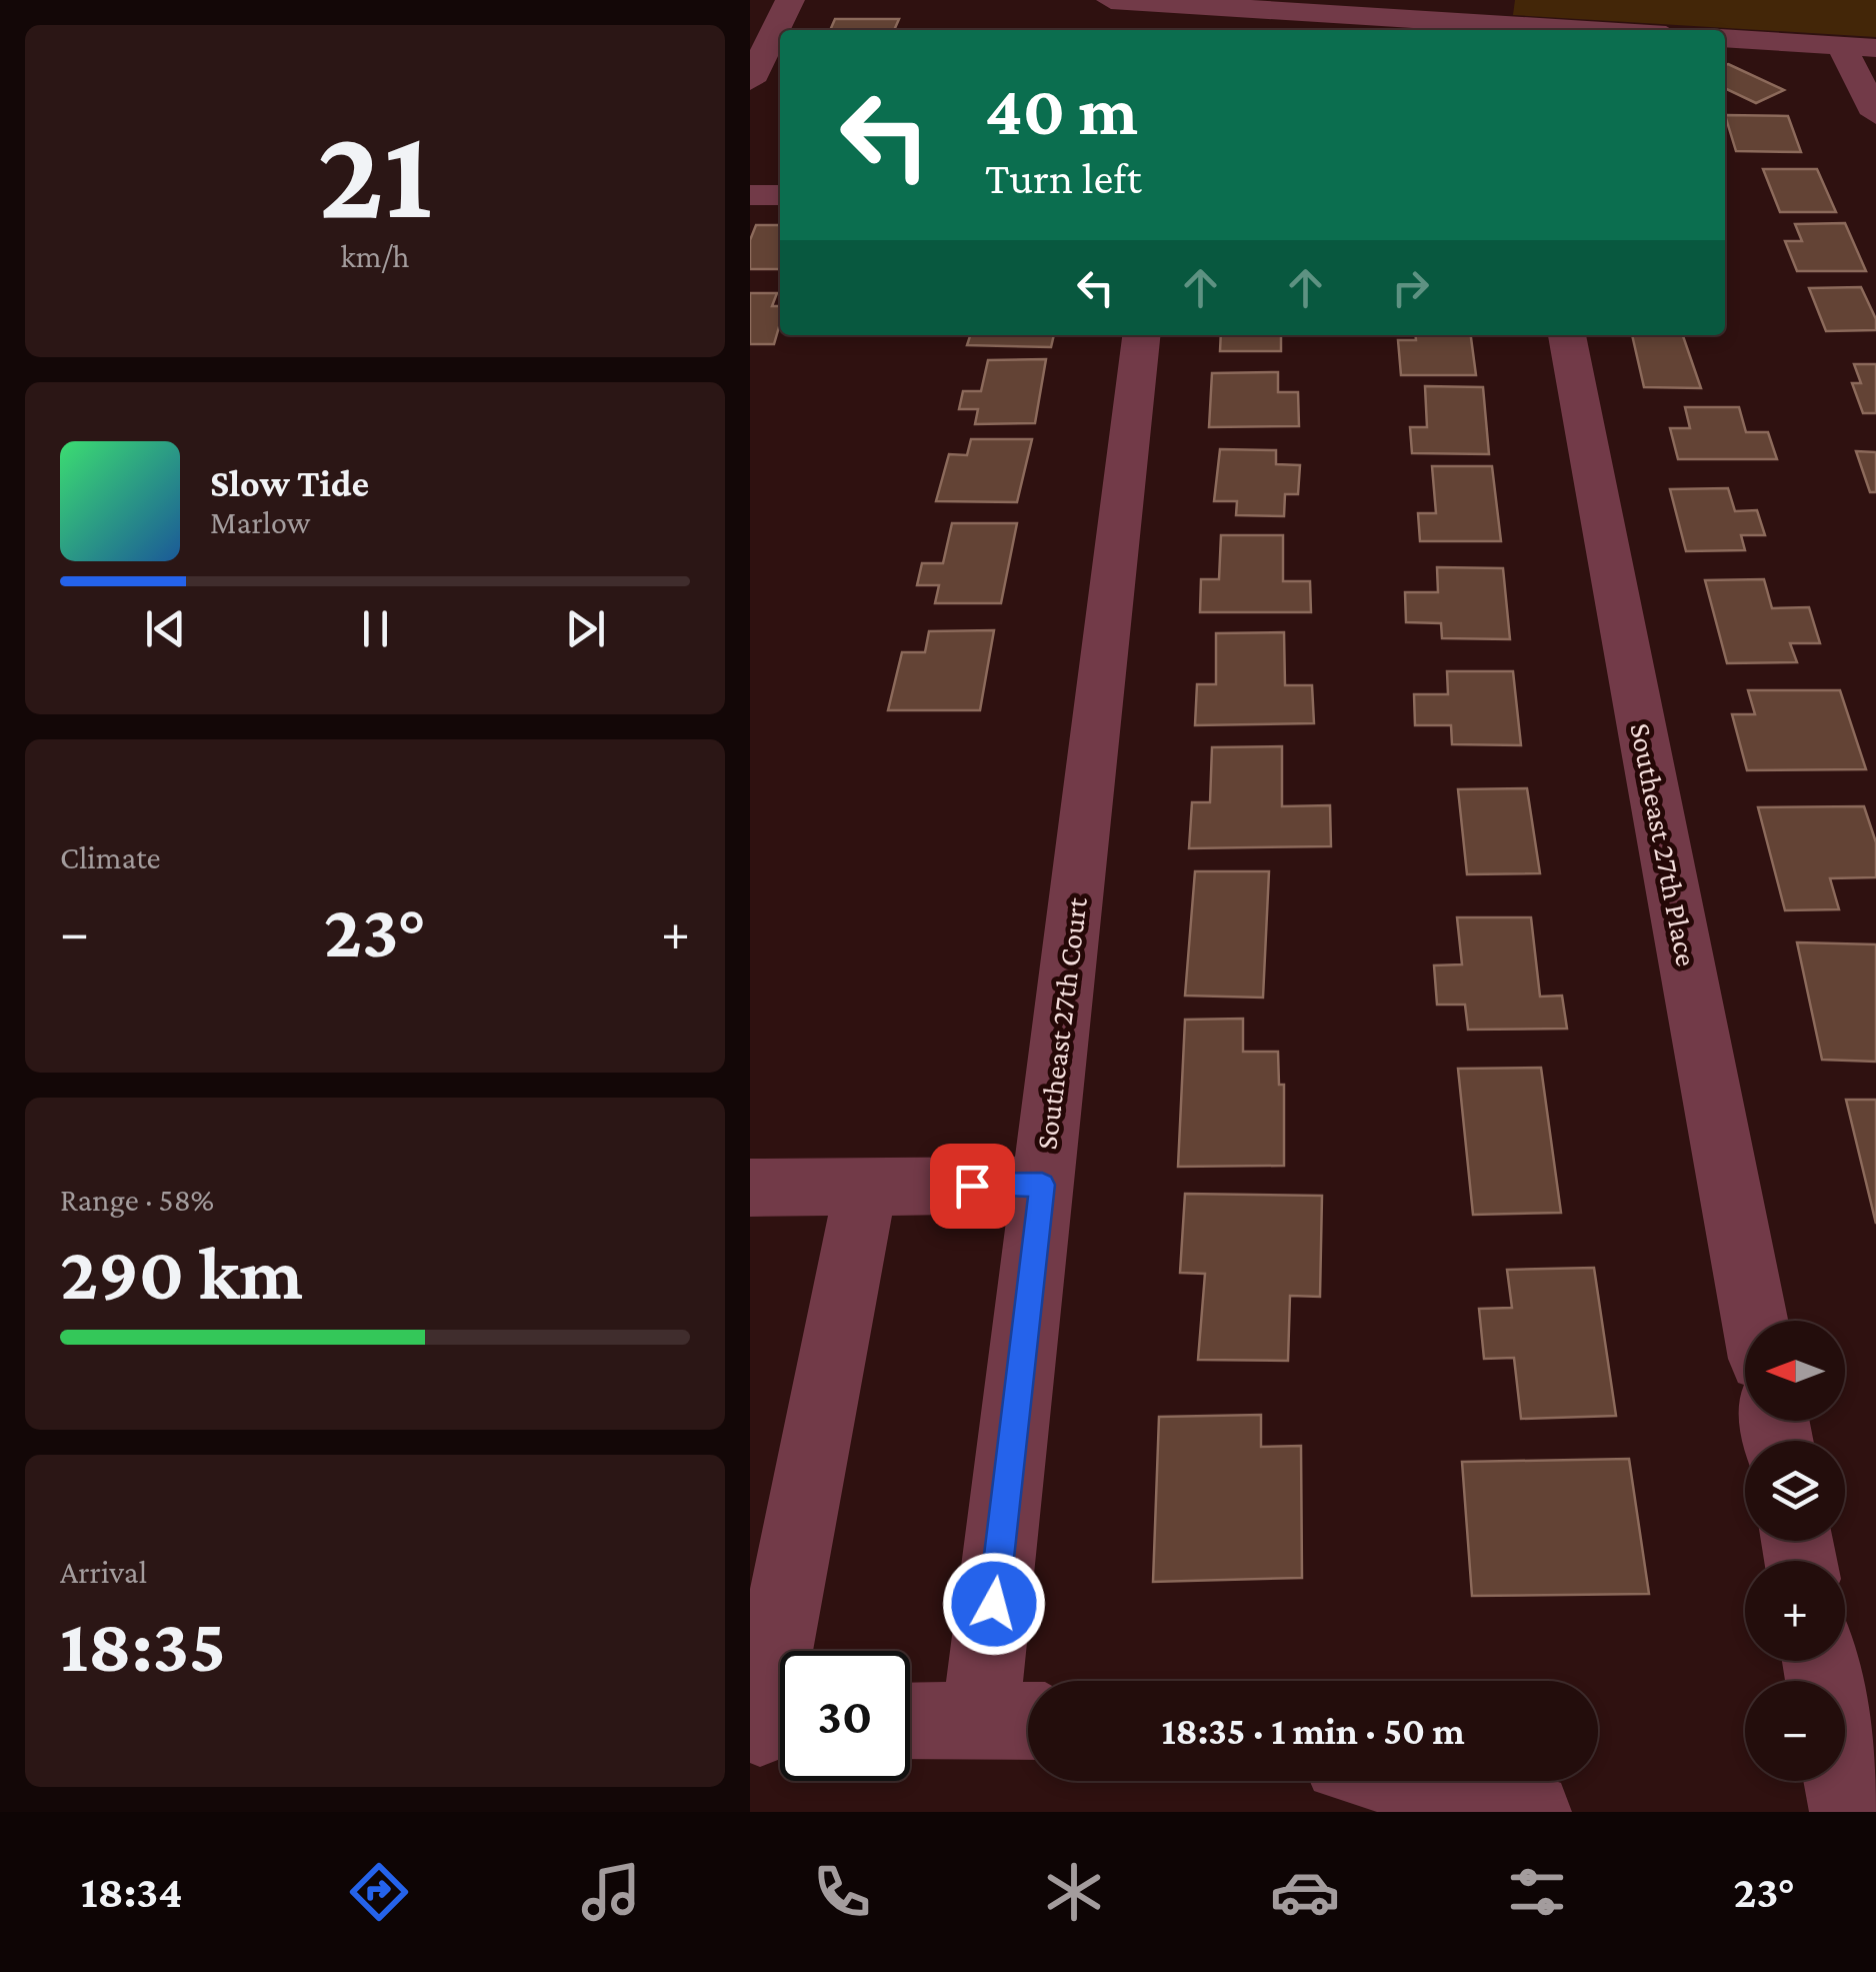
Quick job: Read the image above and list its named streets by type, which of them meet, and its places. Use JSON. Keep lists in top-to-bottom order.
{
  "streets": {
    "street": ["Southeast 27th Place", "Southeast 27th Court"]
  },
  "north": "left",
  "page": {
    "tile": [
      ["21", "km/h"],
      "Climate",
      ["Range · 58%", "290 km"],
      ["Arrival", "18:35"]
    ],
    "turn": ["40 m", "Turn left"],
    "song": ["Slow Tide", "Marlow"],
    "heat": ["−", "23°", "+"],
    "map_buttons": ["+", "−"],
    "limit": "30",
    "trip": "18:35 · 1 min · 50 m",
    "tabs": ["18:34", "23°"]
  }
}
